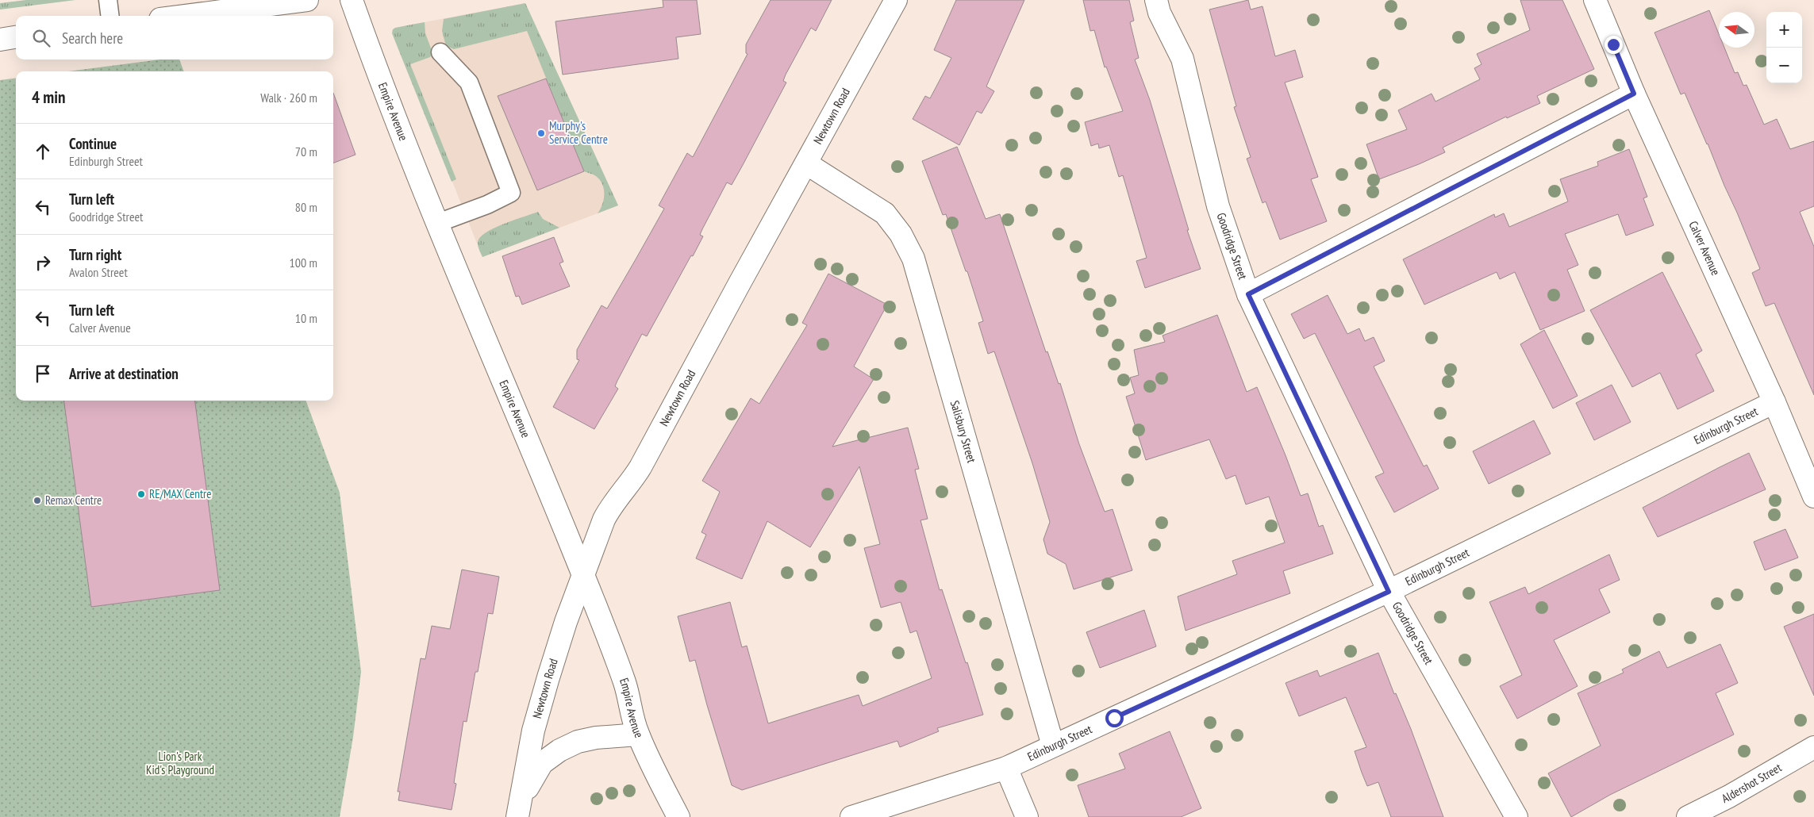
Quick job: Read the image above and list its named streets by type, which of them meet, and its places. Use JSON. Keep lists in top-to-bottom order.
{
  "streets": {
    "street": [
      "Empire Avenue",
      "Newtown Road",
      "Goodridge Street",
      "Calver Avenue",
      "Edinburgh Street",
      "Salisbury Street",
      "Aldershot Street"
    ]
  },
  "crossings": [
    ["Empire Avenue", "Newtown Road"],
    ["Newtown Road", "Salisbury Street"],
    ["Goodridge Street", "Edinburgh Street"],
    ["Calver Avenue", "Edinburgh Street"],
    ["Edinburgh Street", "Salisbury Street"]
  ],
  "parks": ["Lion's Park Kid's Playground"],
  "places": ["Murphy's Service Centre", "RE/MAX Centre", "Remax Centre"],
  "north": "left",
  "page": {
    "map_buttons": ["+", "−"],
    "search": "Search here",
    "heading": ["4 min", "Walk · 260 m"],
    "list": [
      ["Continue", "Edinburgh Street", "70 m"],
      ["Turn left", "Goodridge Street", "80 m"],
      ["Turn right", "Avalon Street", "100 m"],
      ["Turn left", "Calver Avenue", "10 m"],
      "Arrive at destination"
    ]
  }
}
